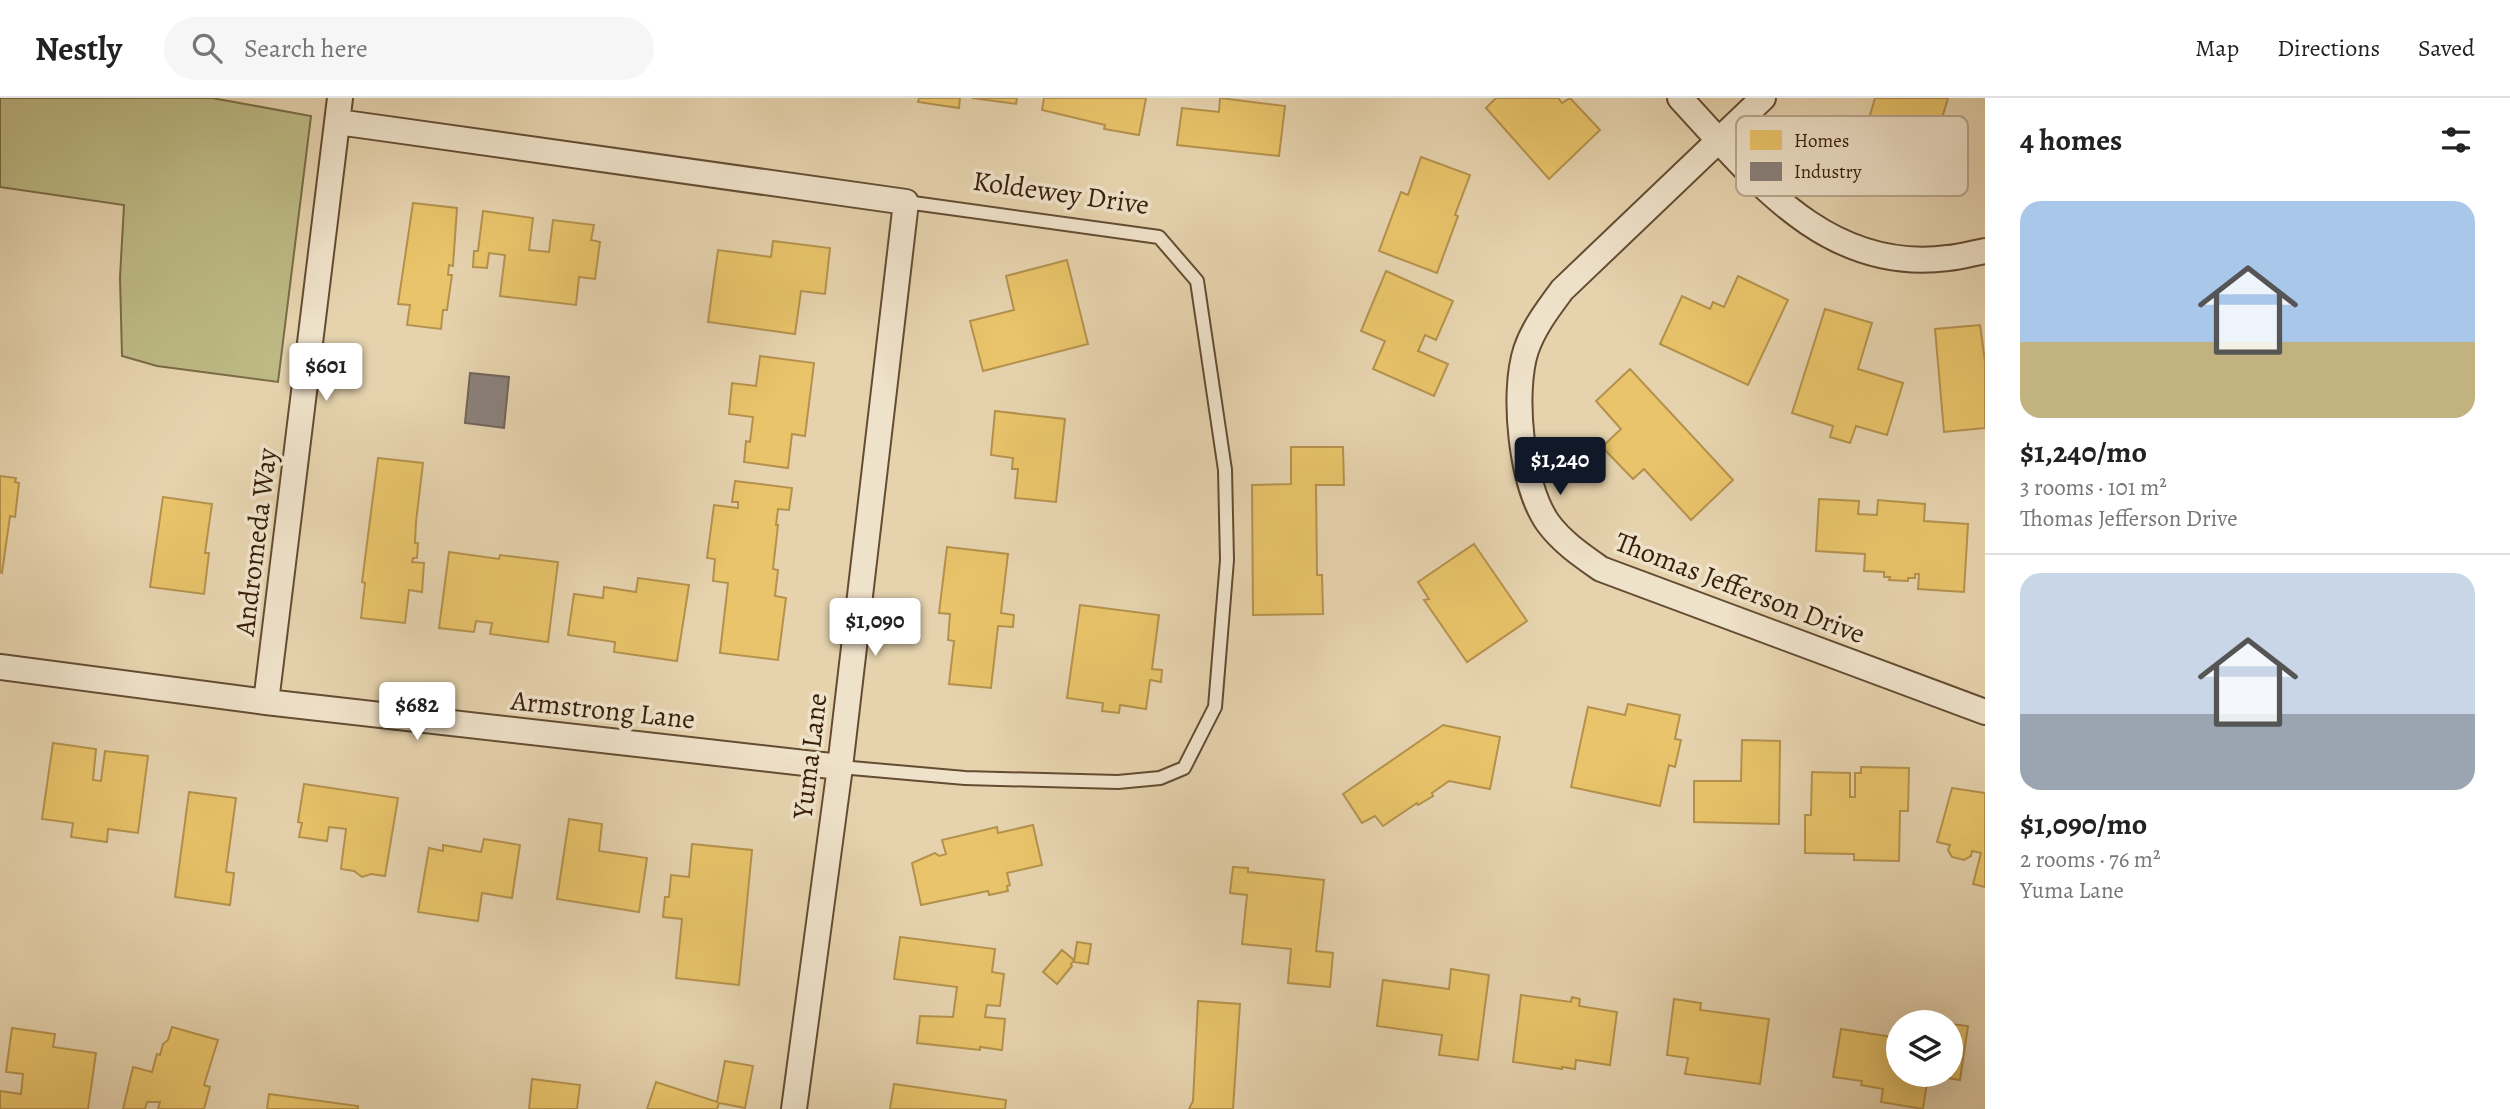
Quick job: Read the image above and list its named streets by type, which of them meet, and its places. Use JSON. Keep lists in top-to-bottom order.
{
  "streets": {
    "street": [
      "Koldewey Drive",
      "Andromeda Way",
      "Thomas Jefferson Drive",
      "Armstrong Lane",
      "Yuma Lane"
    ]
  },
  "crossings": [
    ["Koldewey Drive", "Andromeda Way"],
    ["Koldewey Drive", "Armstrong Lane"],
    ["Koldewey Drive", "Yuma Lane"],
    ["Andromeda Way", "Armstrong Lane"],
    ["Armstrong Lane", "Yuma Lane"]
  ],
  "legend": ["Homes", "Industry"],
  "page": {
    "header": "Nestly",
    "search": "Search here",
    "nav": ["Map", "Directions", "Saved"],
    "heading": "4 homes",
    "list": [
      {
        "name": "$1,240/mo",
        "note": "3 rooms · 101 m² · Thomas Jefferson Drive"
      },
      {
        "name": "$1,090/mo",
        "note": "2 rooms · 76 m² · Yuma Lane"
      }
    ],
    "price": [
      "$601",
      "$1,240",
      "$1,090",
      "$682"
    ]
  }
}
